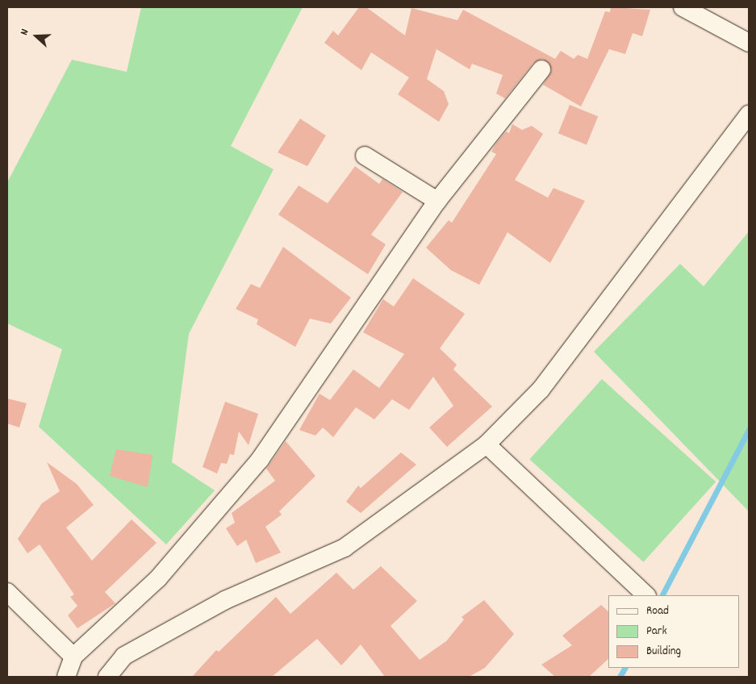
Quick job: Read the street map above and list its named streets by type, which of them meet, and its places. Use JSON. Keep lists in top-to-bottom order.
{
  "legend": ["Road", "Park", "Building"],
  "north": "left"
}
